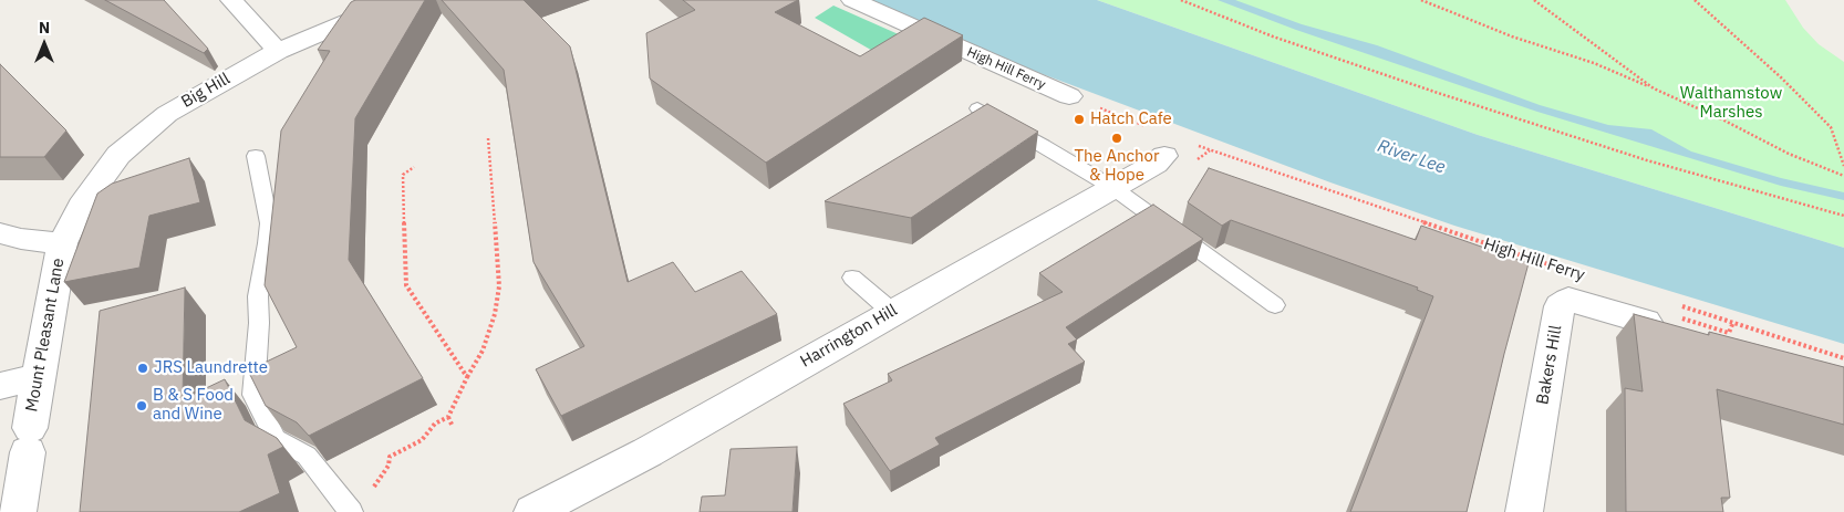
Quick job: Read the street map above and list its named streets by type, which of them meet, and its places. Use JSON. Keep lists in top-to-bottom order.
{
  "streets": {
    "street": [
      "High Hill Ferry",
      "Big Hill",
      "Mount Pleasant Lane",
      "Harrington Hill",
      "Bakers Hill"
    ]
  },
  "crossings": [
    ["Big Hill", "Mount Pleasant Lane"]
  ],
  "water": ["River Lee"],
  "parks": ["Walthamstow Marshes"],
  "places": [
    "Hatch Cafe",
    "The Anchor & Hope",
    "JRS Laundrette",
    "B & S Food and Wine"
  ],
  "north": "top"
}
